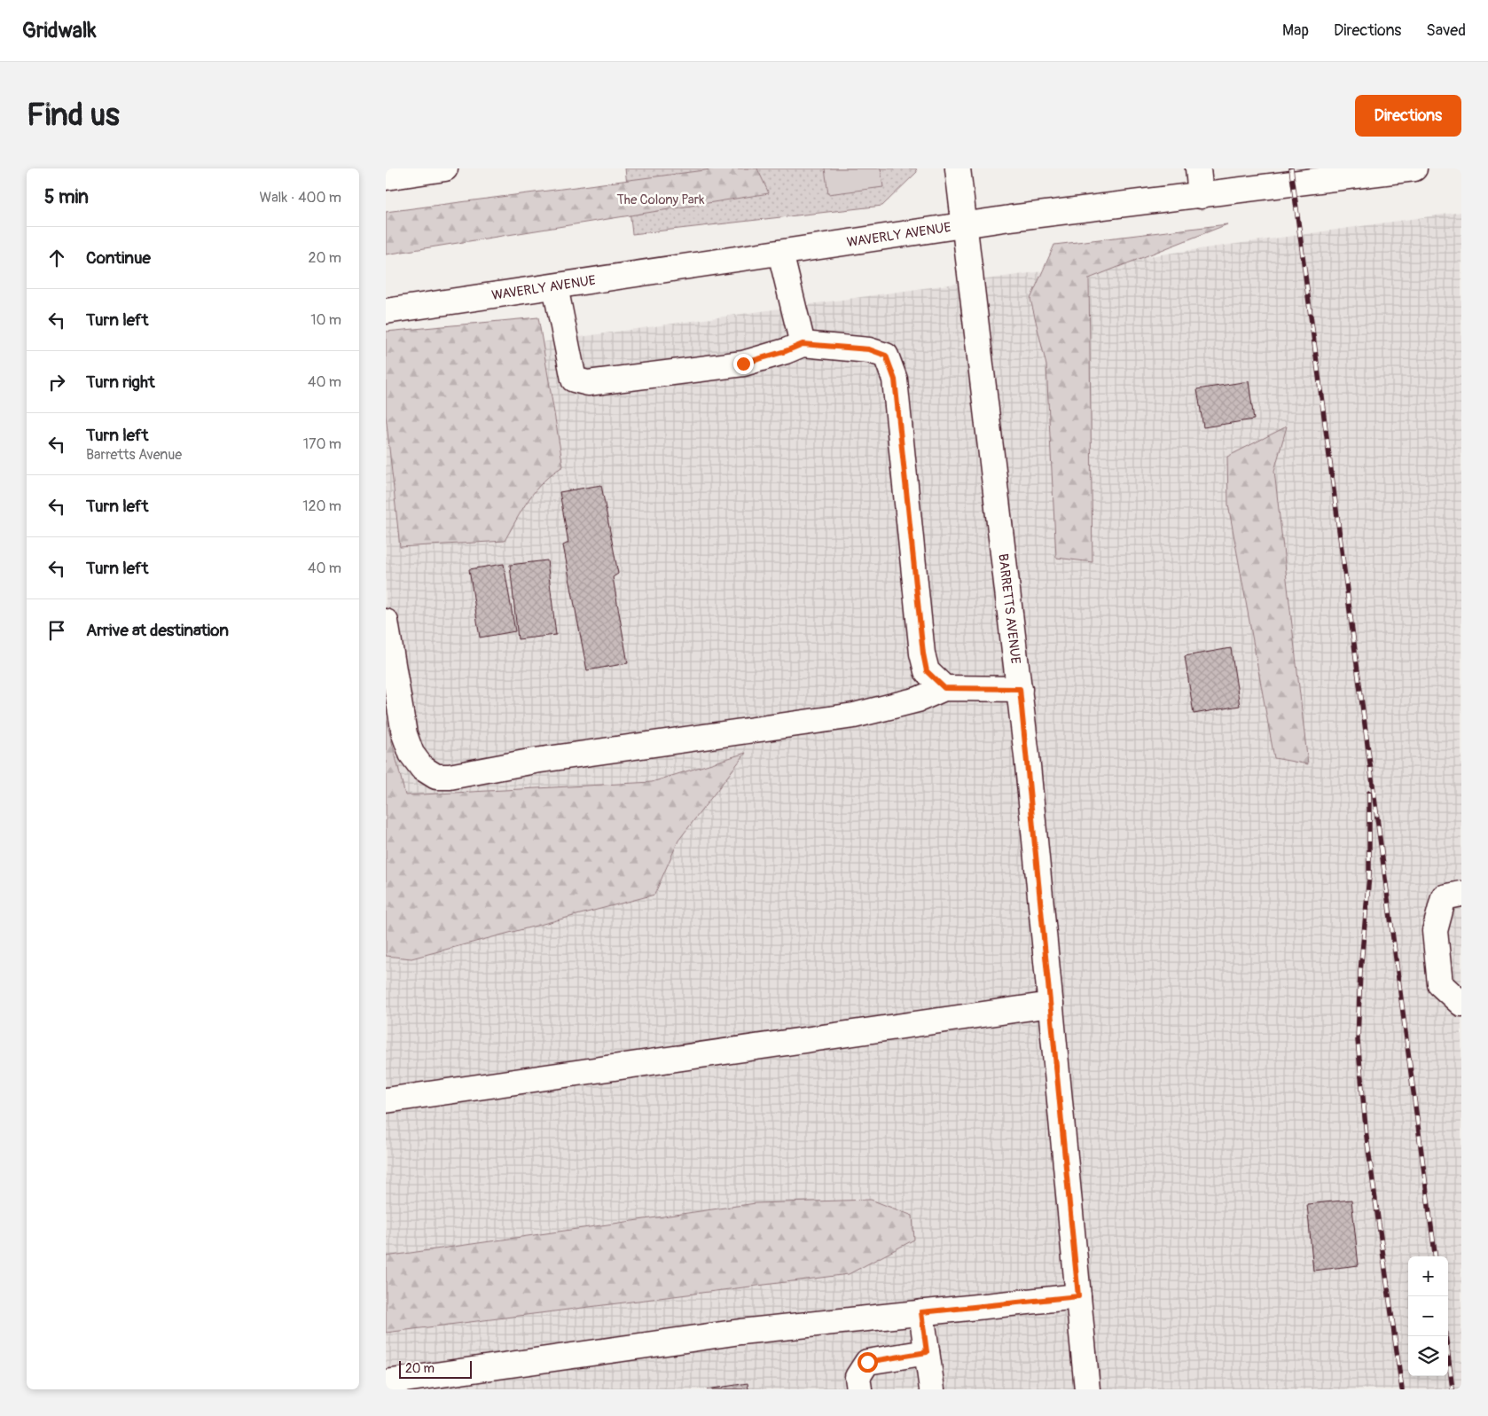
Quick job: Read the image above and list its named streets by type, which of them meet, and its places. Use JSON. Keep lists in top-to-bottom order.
{
  "streets": {
    "street": ["WAVERLY AVENUE", "BARRETTS AVENUE"]
  },
  "crossings": [
    ["WAVERLY AVENUE", "BARRETTS AVENUE"]
  ],
  "parks": ["The Colony Park"],
  "scale_bar": "20 m",
  "page": {
    "header": "Gridwalk",
    "nav": ["Map", "Directions", "Saved"],
    "buttons": "Directions",
    "title": "Find us",
    "heading": ["5 min", "Walk · 400 m"],
    "list": [
      ["Continue", "20 m"],
      ["Turn left", "10 m"],
      ["Turn right", "40 m"],
      ["Turn left", "Barretts Avenue", "170 m"],
      ["Turn left", "120 m"],
      ["Turn left", "40 m"],
      "Arrive at destination"
    ],
    "map_buttons": ["+", "−"],
    "scale": "20 m"
  }
}
